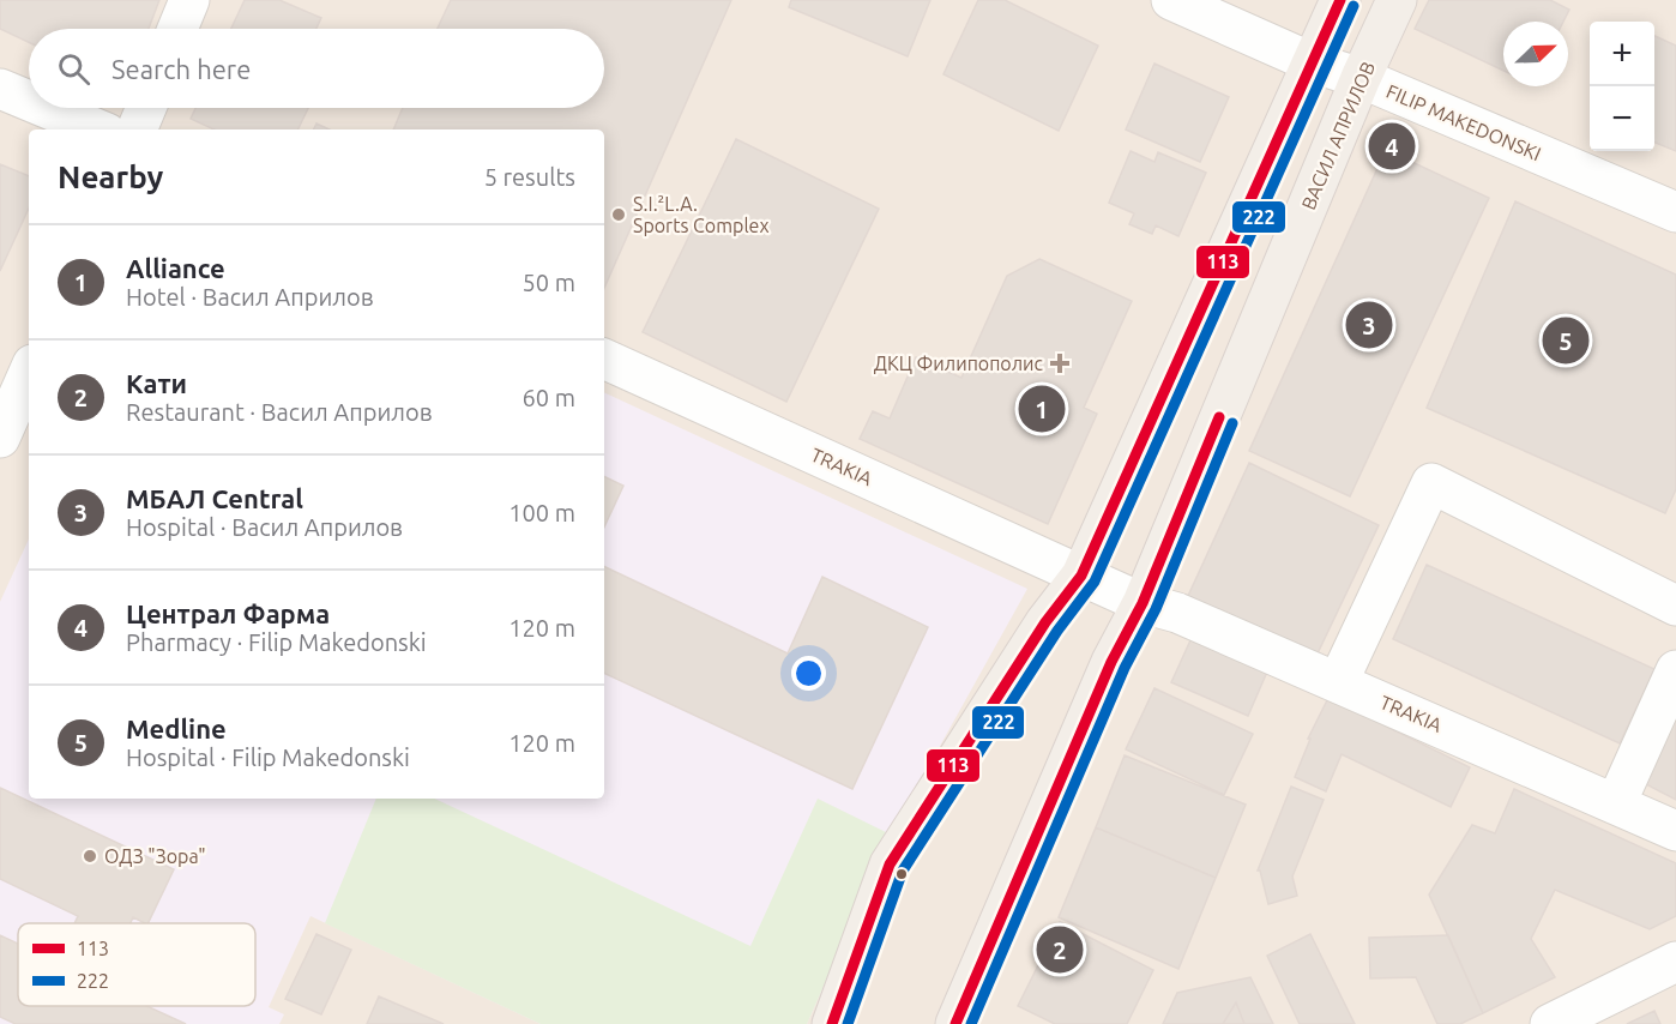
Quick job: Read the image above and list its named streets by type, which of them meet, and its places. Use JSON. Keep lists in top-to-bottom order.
{
  "streets": {
    "main road": ["ВАСИЛ АПРИЛОВ"],
    "street": ["FILIP MAKEDONSKI", "TRAKIA"]
  },
  "crossings": [
    ["FILIP MAKEDONSKI", "ВАСИЛ АПРИЛОВ"],
    ["ВАСИЛ АПРИЛОВ", "TRAKIA"]
  ],
  "places": {
    "other": ["S.I.²L.A. Sports Complex", "ОДЗ \"Зора\""],
    "health": ["ДКЦ Филипополис"]
  },
  "lines": ["transit line 113", "transit line 222"],
  "legend": ["113", "222"],
  "north": "top right",
  "page": {
    "map_buttons": ["+", "−"],
    "search": "Search here",
    "pins": [
      "4",
      "3",
      "5",
      "1",
      "2"
    ],
    "heading": ["Nearby", "5 results"],
    "list": [
      {
        "mark": "1",
        "name": "Alliance",
        "note": "Hotel · Васил Априлов",
        "value": "50 m"
      },
      {
        "mark": "2",
        "name": "Кати",
        "note": "Restaurant · Васил Априлов",
        "value": "60 m"
      },
      {
        "mark": "3",
        "name": "МБАЛ Central",
        "note": "Hospital · Васил Априлов",
        "value": "100 m"
      },
      {
        "mark": "4",
        "name": "Централ Фарма",
        "note": "Pharmacy · Filip Makedonski",
        "value": "120 m"
      },
      {
        "mark": "5",
        "name": "Medline",
        "note": "Hospital · Filip Makedonski",
        "value": "120 m"
      }
    ]
  }
}
